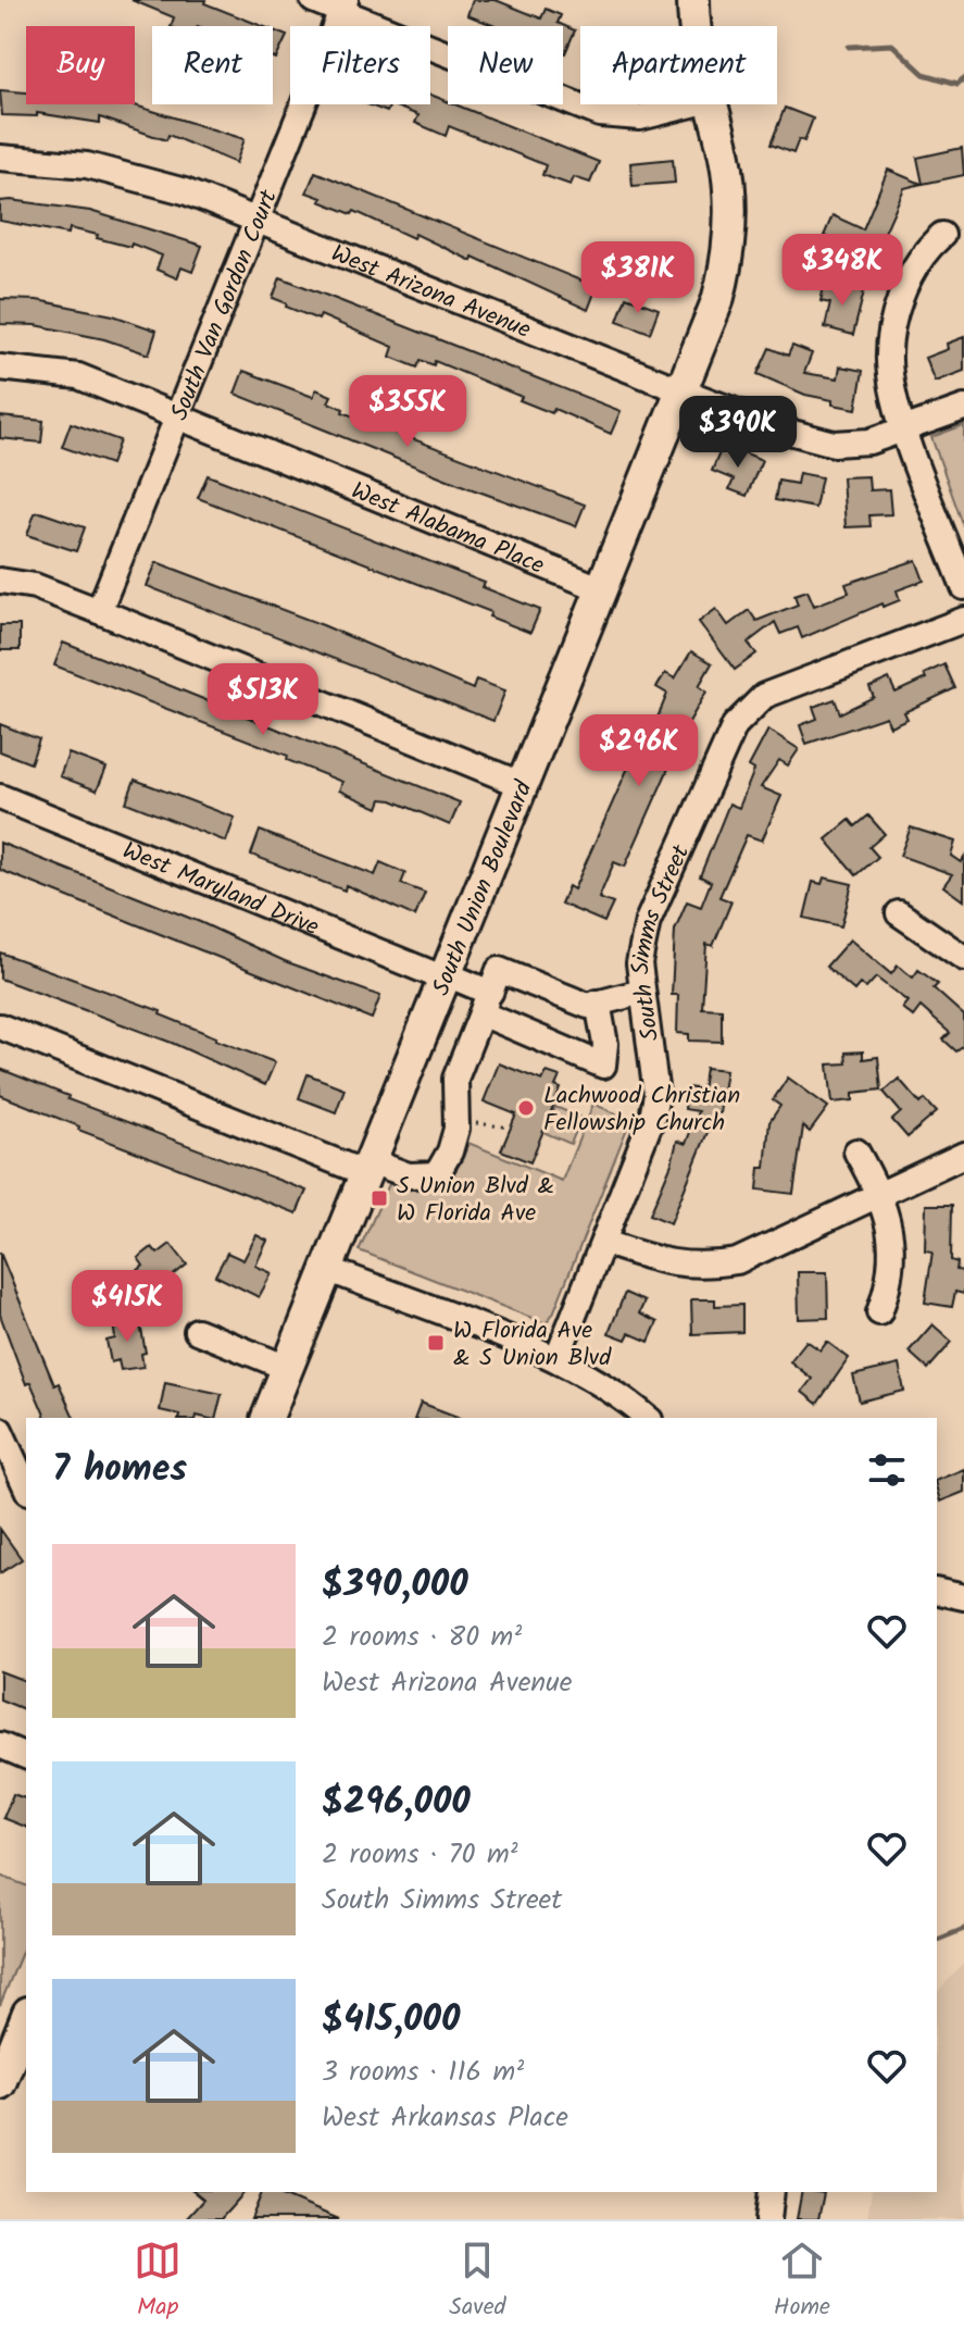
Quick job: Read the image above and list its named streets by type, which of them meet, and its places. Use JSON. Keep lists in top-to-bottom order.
{
  "streets": {
    "main road": ["South Union Boulevard"],
    "street": [
      "West Arizona Avenue",
      "South Van Gordon Court",
      "West Alabama Place",
      "West Maryland Drive",
      "South Simms Street"
    ]
  },
  "crossings": [
    ["West Arizona Avenue", "South Van Gordon Court"],
    ["West Arizona Avenue", "South Union Boulevard"],
    ["South Van Gordon Court", "West Alabama Place"],
    ["West Alabama Place", "South Union Boulevard"],
    ["West Maryland Drive", "South Union Boulevard"]
  ],
  "places": {
    "other": ["Lachwood Christian Fellowship Church"],
    "transit": ["S Union Blvd & W Florida Ave", "W Florida Ave & S Union Blvd"]
  },
  "page": {
    "chip": [
      "Buy",
      "Rent",
      "Filters",
      "New",
      "Apartment"
    ],
    "price": [
      "$348K",
      "$381K",
      "$355K",
      "$390K",
      "$513K",
      "$296K",
      "$415K"
    ],
    "heading": "7 homes",
    "list": [
      {
        "name": "$390,000",
        "note": "2 rooms · 80 m² · West Arizona Avenue"
      },
      {
        "name": "$296,000",
        "note": "2 rooms · 70 m² · South Simms Street"
      },
      {
        "name": "$415,000",
        "note": "3 rooms · 116 m² · West Arkansas Place"
      }
    ],
    "tabs": ["Map", "Saved", "Home"]
  }
}
